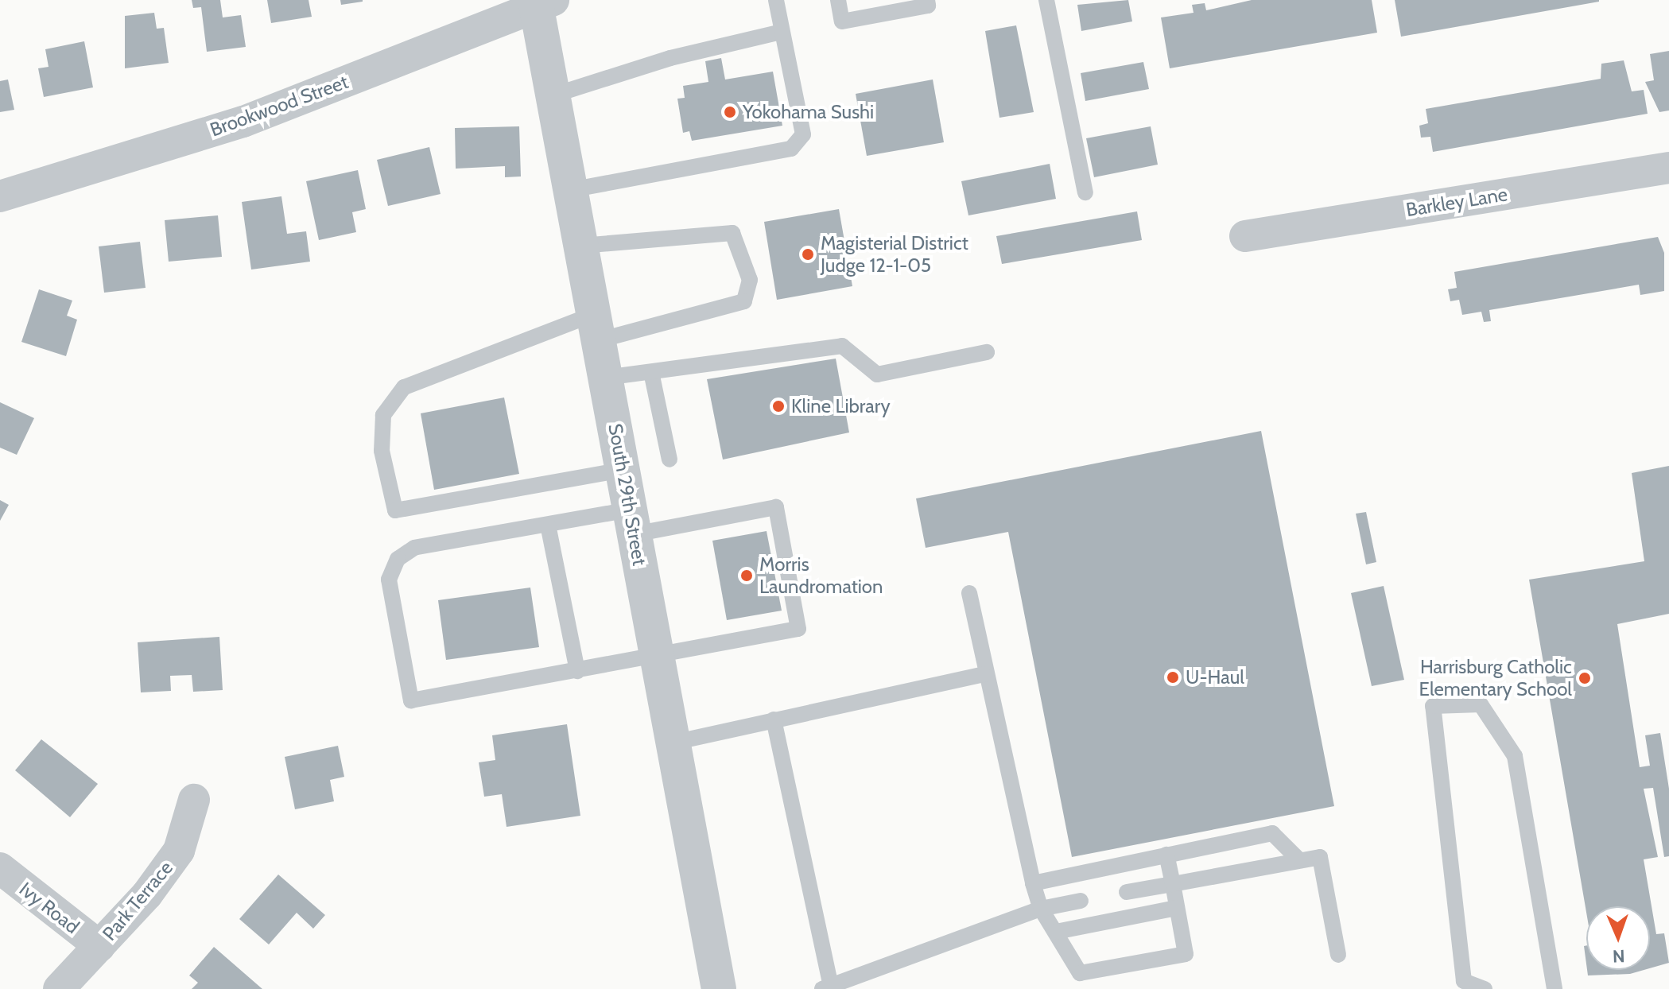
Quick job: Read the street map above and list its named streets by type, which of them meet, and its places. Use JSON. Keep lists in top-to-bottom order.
{
  "streets": {
    "street": [
      "Brookwood Street",
      "Barkley Lane",
      "South 29th Street",
      "Park Terrace",
      "Ivy Road"
    ]
  },
  "crossings": [
    ["Brookwood Street", "South 29th Street"],
    ["Park Terrace", "Ivy Road"]
  ],
  "places": [
    "Yokohama Sushi",
    "Magisterial District Judge 12-1-05",
    "Kline Library",
    "Morris Laundromation",
    "U-Haul",
    "Harrisburg Catholic Elementary School"
  ],
  "north": "bottom"
}
